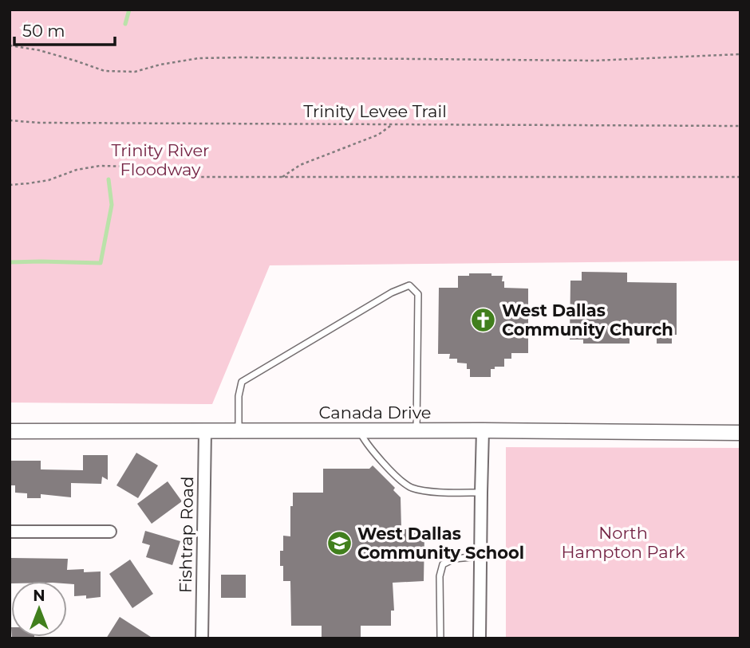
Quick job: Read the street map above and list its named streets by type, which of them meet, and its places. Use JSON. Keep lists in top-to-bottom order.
{
  "streets": {
    "street": ["Canada Drive", "Fishtrap Road"],
    "path": ["Trinity Levee Trail"]
  },
  "crossings": [
    ["Canada Drive", "Fishtrap Road"]
  ],
  "parks": ["Trinity River Floodway", "North Hampton Park"],
  "places": {
    "church": ["West Dallas Community Church"],
    "school or university": ["West Dallas Community School"]
  },
  "scale_bar": "50 m",
  "north": "top"
}
